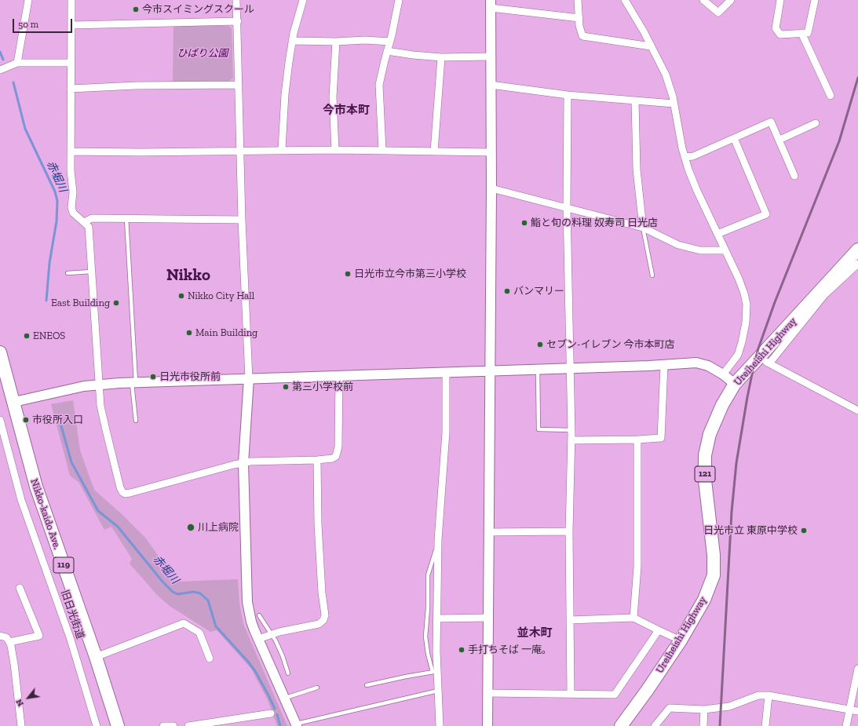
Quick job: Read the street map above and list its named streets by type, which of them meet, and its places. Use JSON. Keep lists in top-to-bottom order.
{
  "streets": {
    "highway": [
      "Ureiheishi Highway",
      "121",
      "Nikko-kaido Ave.",
      "119"
    ],
    "street": ["旧日光街道"]
  },
  "districts": ["今市本町", "Nikko", "並木町"],
  "water": ["赤堀川"],
  "parks": ["ひばり公園"],
  "places": [
    "今市スイミングスクール",
    "鮨と旬の料理 奴寿司 日光店",
    "日光市立今市第三小学校",
    "バンマリー",
    "Nikko City Hall",
    "East Building",
    "Main Building",
    "ENEOS",
    "セブン-イレブン 今市本町店",
    "日光市役所前",
    "第三小学校前",
    "市役所入口",
    "川上病院",
    "日光市立 東原中学校",
    "手打ちそば 一庵。"
  ],
  "scale_bar": "50 m",
  "north": "bottom left"
}
